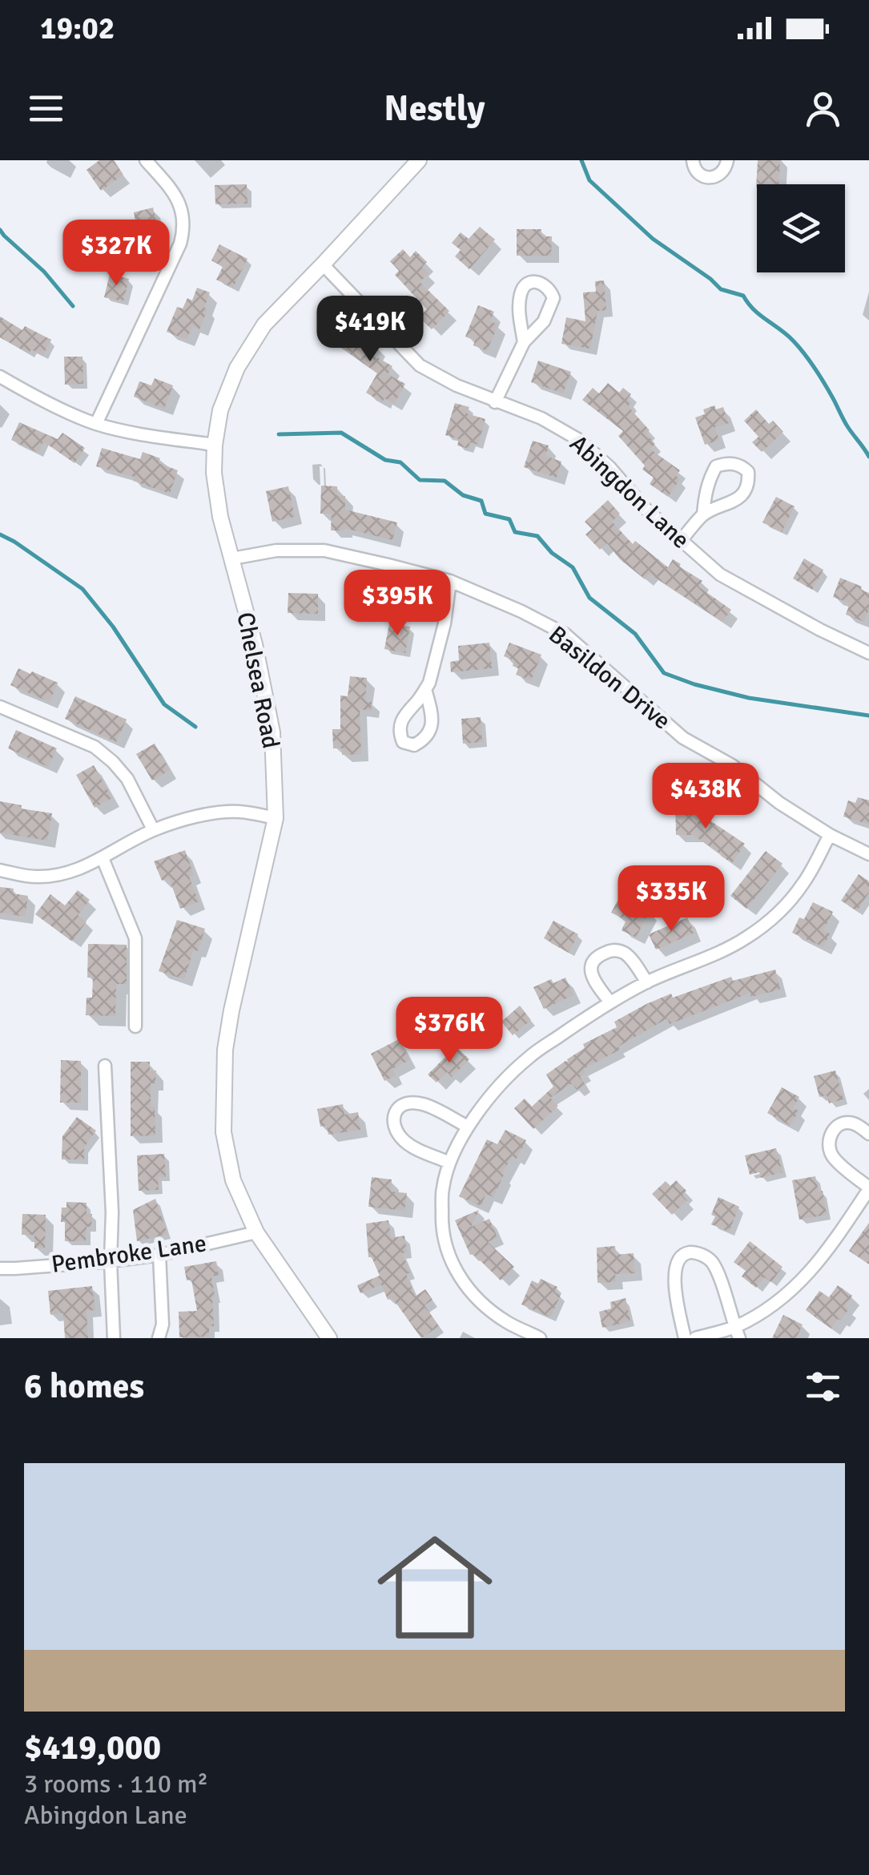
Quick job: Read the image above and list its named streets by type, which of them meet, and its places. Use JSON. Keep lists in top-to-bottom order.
{
  "streets": {
    "street": [
      "Abingdon Lane",
      "Basildon Drive",
      "Chelsea Road",
      "Pembroke Lane"
    ]
  },
  "crossings": [
    ["Abingdon Lane", "Chelsea Road"],
    ["Basildon Drive", "Chelsea Road"],
    ["Chelsea Road", "Pembroke Lane"]
  ],
  "page": {
    "status": "19:02",
    "header": "Nestly",
    "price": [
      "$327K",
      "$419K",
      "$395K",
      "$438K",
      "$335K",
      "$376K"
    ],
    "heading": "6 homes",
    "list": [
      {
        "name": "$419,000",
        "note": "3 rooms · 110 m² · Abingdon Lane"
      }
    ]
  }
}
